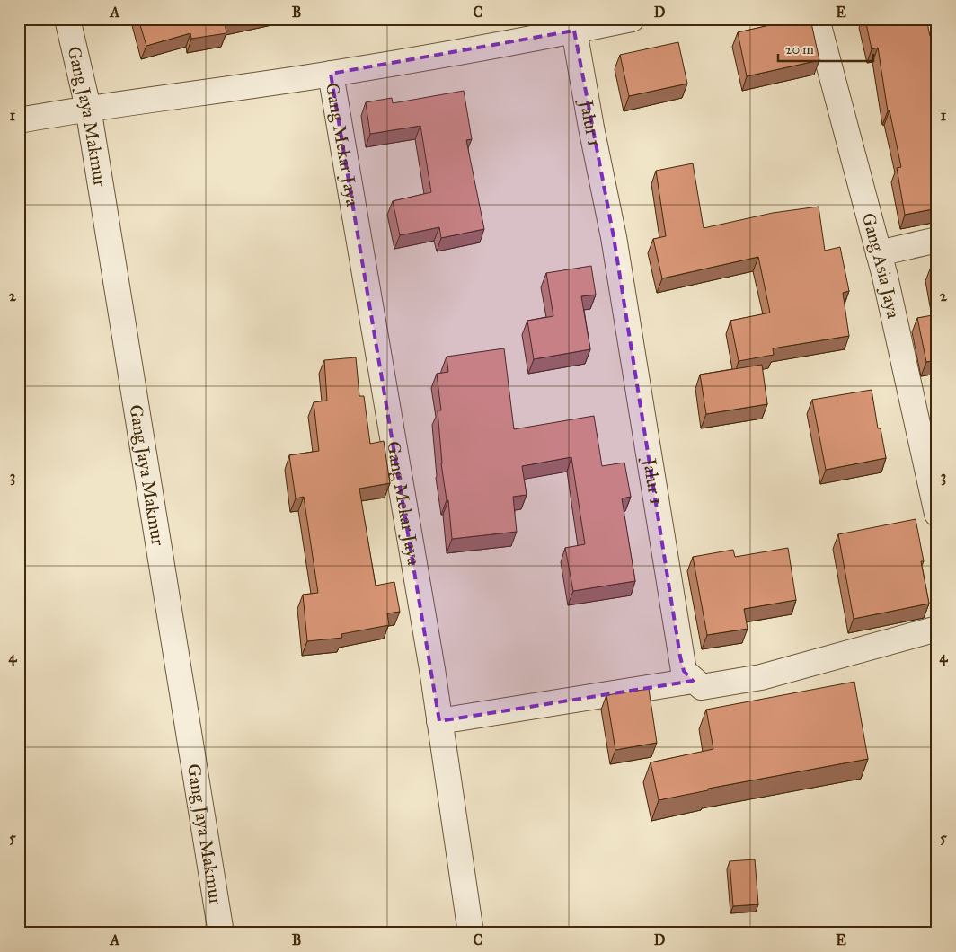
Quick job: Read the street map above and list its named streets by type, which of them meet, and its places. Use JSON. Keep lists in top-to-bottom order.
{
  "streets": {
    "street": [
      "Gang Jaya Makmur",
      "Jalur 1",
      "Gang Mekar Jaya",
      "Gang Asia Jaya"
    ]
  },
  "scale_bar": "20 m",
  "grid": {
    "columns": [
      "A",
      "B",
      "C",
      "D",
      "E"
    ],
    "rows": [
      "1",
      "2",
      "3",
      "4",
      "5"
    ]
  }
}
